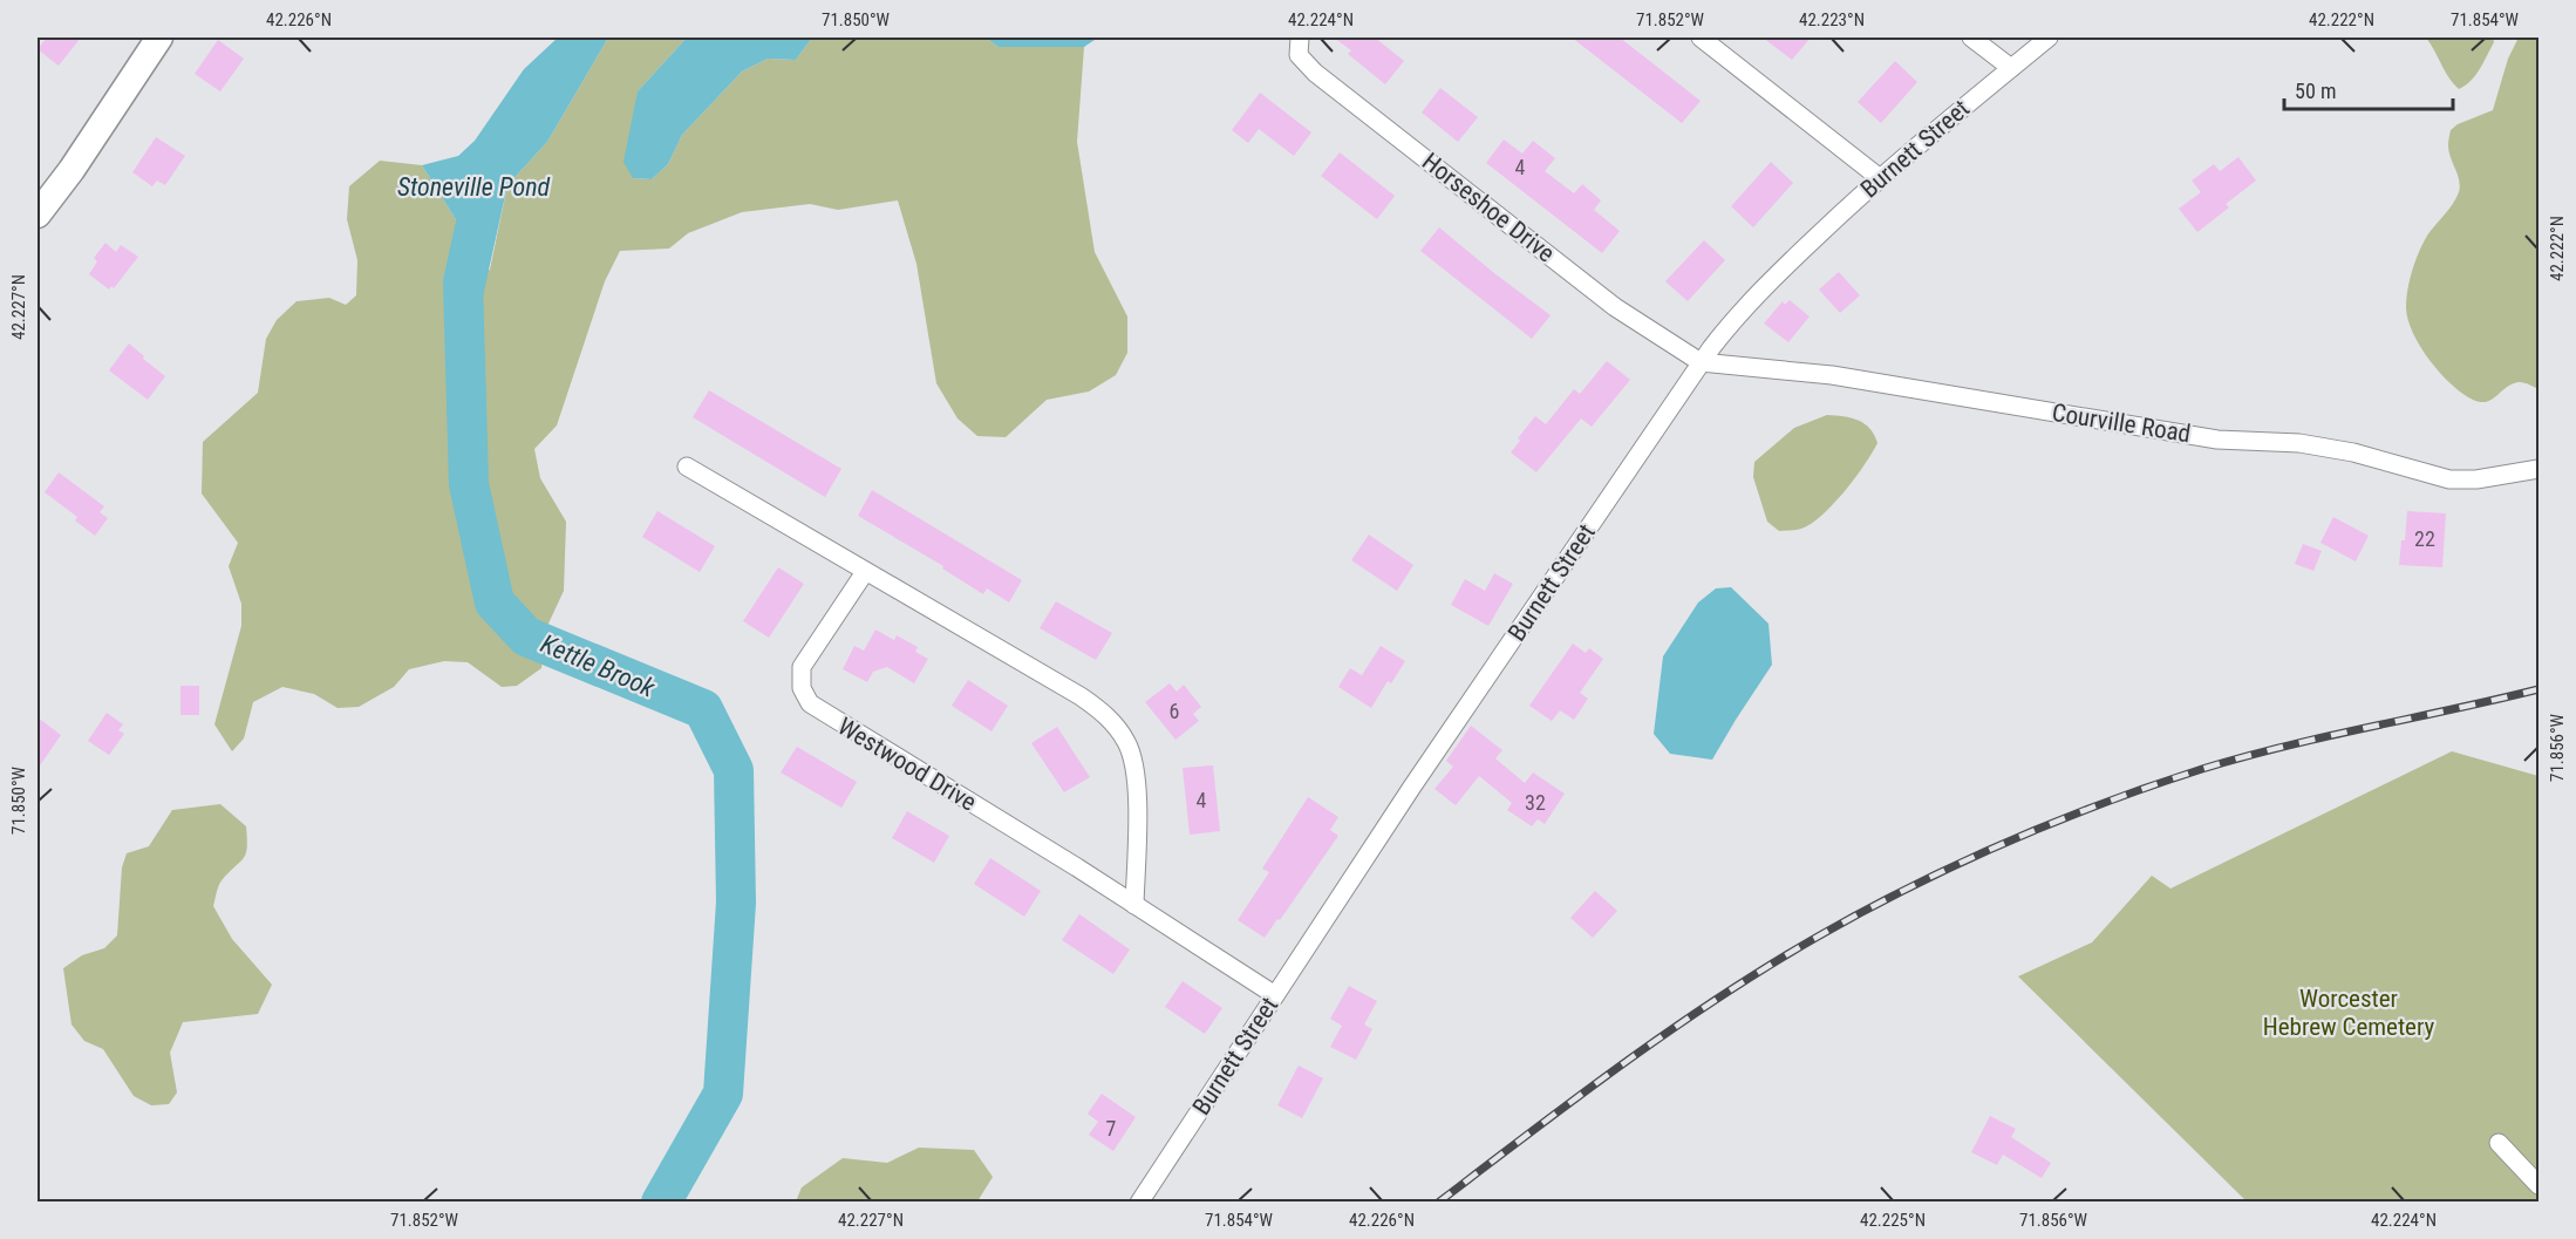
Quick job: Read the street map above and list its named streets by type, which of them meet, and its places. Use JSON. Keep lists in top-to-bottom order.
{
  "streets": {
    "street": [
      "Burnett Street",
      "Horseshoe Drive",
      "Courville Road",
      "Westwood Drive"
    ]
  },
  "crossings": [
    ["Burnett Street", "Horseshoe Drive"],
    ["Burnett Street", "Courville Road"],
    ["Burnett Street", "Westwood Drive"],
    ["Horseshoe Drive", "Courville Road"]
  ],
  "water": ["Stoneville Pond", "Kettle Brook"],
  "parks": ["Worcester Hebrew Cemetery"],
  "house_numbers": [
    "4",
    "22",
    "6",
    "4",
    "32",
    "7"
  ],
  "scale_bar": "50 m",
  "coordinates": [
    "42.226°N",
    "71.850°W",
    "42.224°N",
    "71.852°W",
    "42.223°N",
    "42.222°N",
    "71.854°W",
    "42.227°N",
    "71.856°W",
    "42.225°N"
  ]
}
